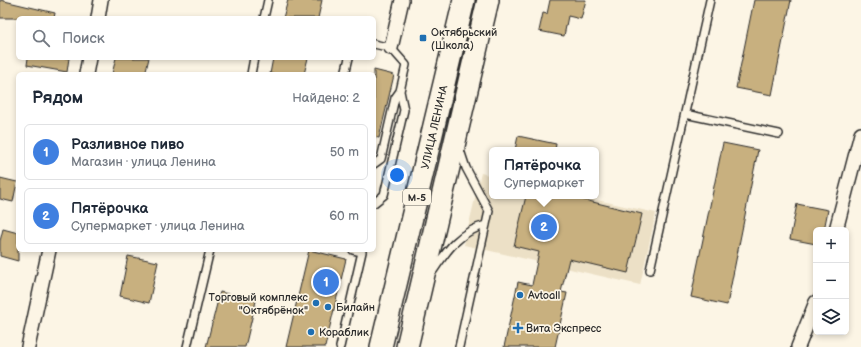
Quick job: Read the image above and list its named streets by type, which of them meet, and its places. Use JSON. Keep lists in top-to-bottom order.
{
  "streets": {
    "main road": ["УЛИЦА ЛЕНИНА", "М-5"]
  },
  "places": {
    "transit": ["Октябрьский (Школа)"],
    "other": [
      "Avtoall",
      "Торговый комплекс \"Октябрёнок\"",
      "Билайн",
      "Кораблик"
    ],
    "health": ["Вита Экспресс"]
  },
  "page": {
    "search": "Поиск",
    "heading": ["Рядом", "Найдено: 2"],
    "list": [
      {
        "mark": "1",
        "name": "Разливное пиво",
        "note": "Магазин · улица Ленина",
        "value": "50 m"
      },
      {
        "mark": "2",
        "name": "Пятёрочка",
        "note": "Супермаркет · улица Ленина",
        "value": "60 m"
      }
    ],
    "popup": ["Пятёрочка", "Супермаркет"],
    "pins": ["2", "1"],
    "map_buttons": ["+", "−"]
  }
}
